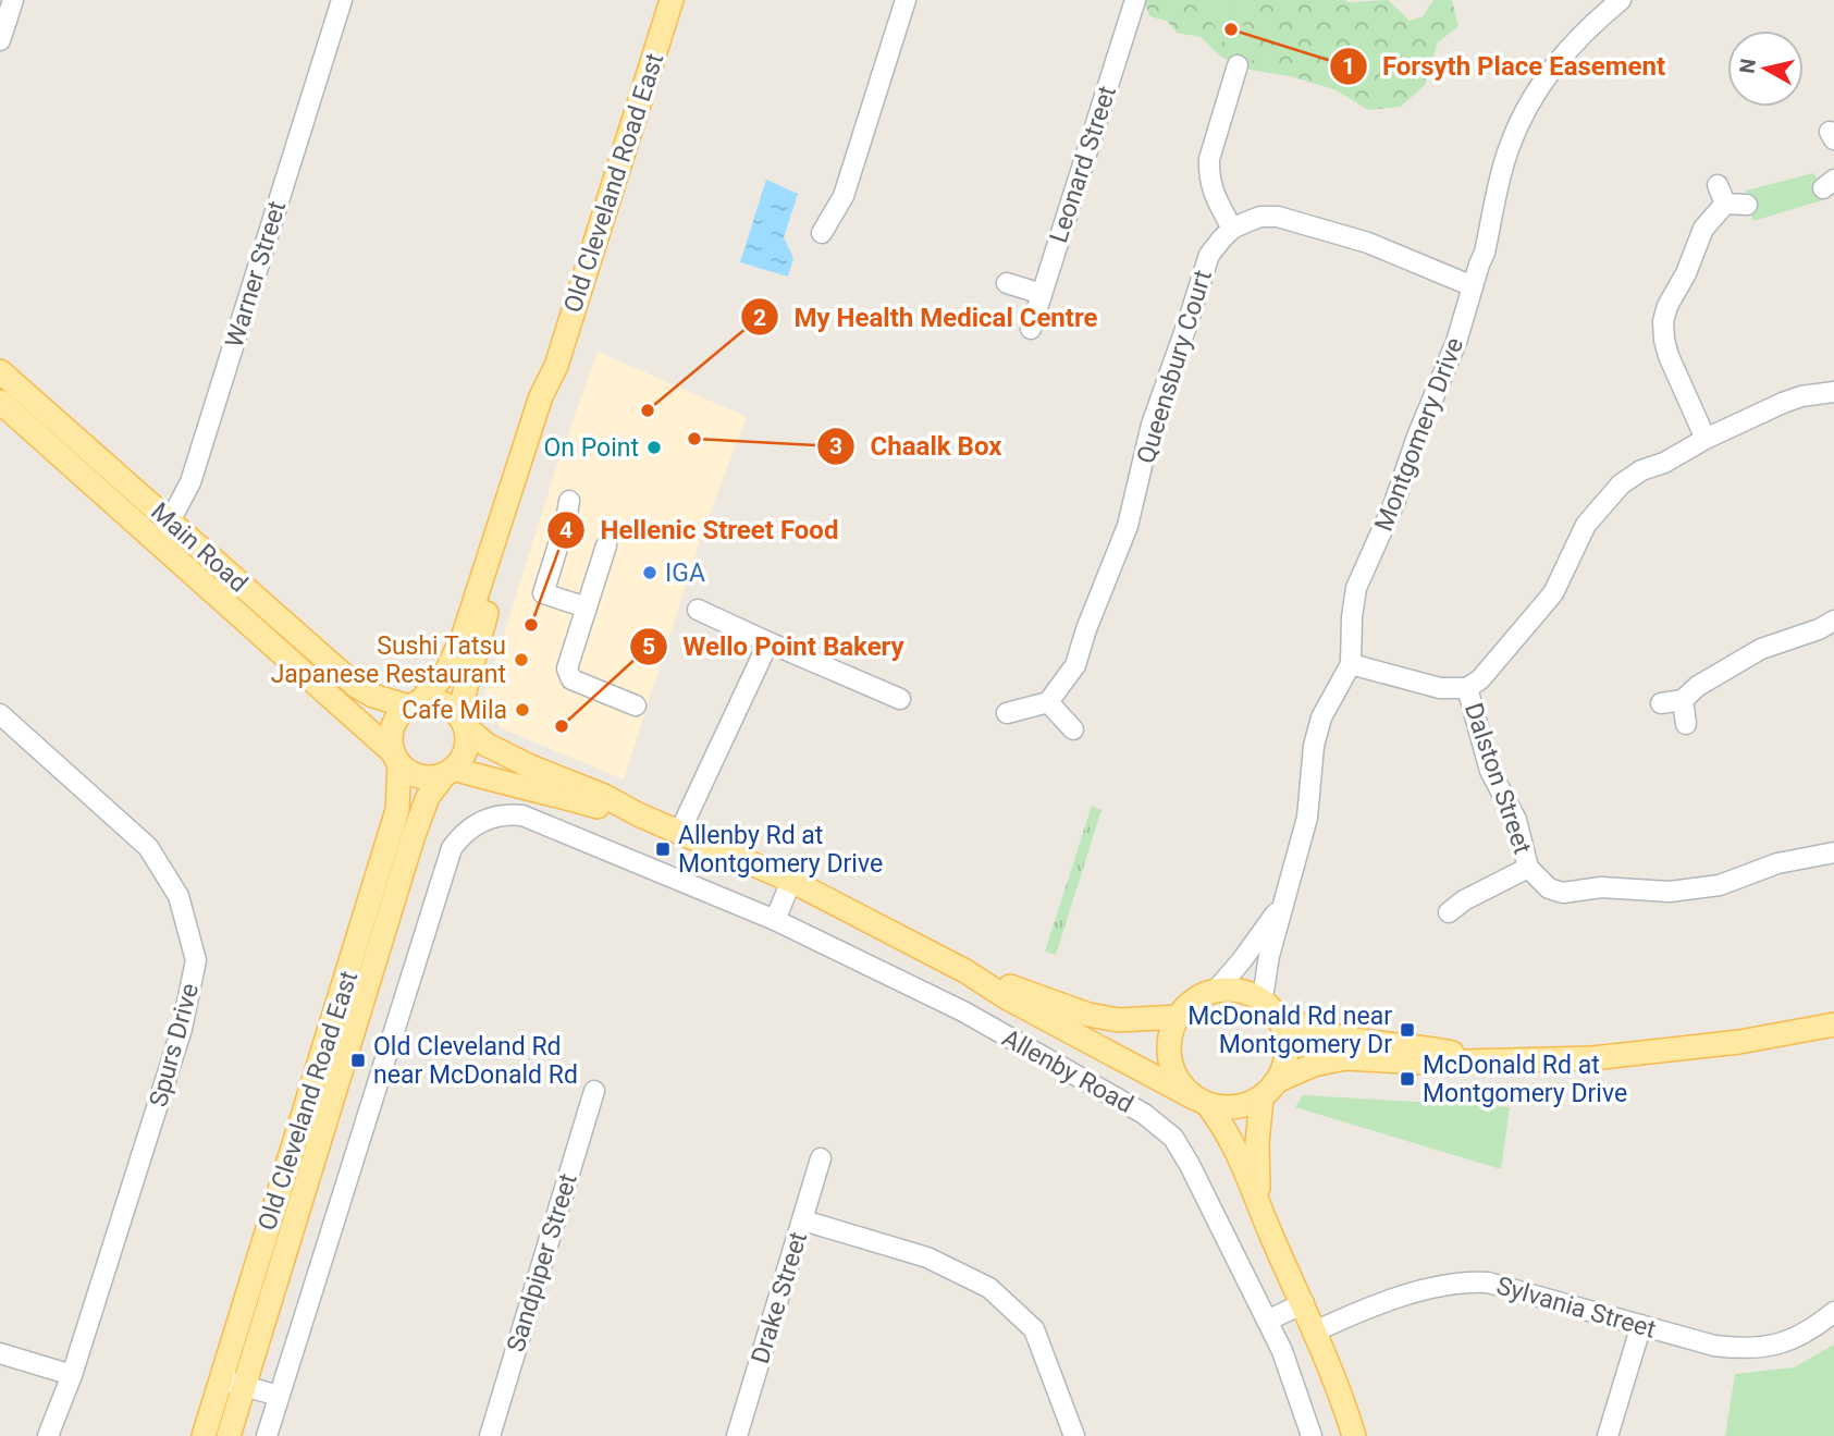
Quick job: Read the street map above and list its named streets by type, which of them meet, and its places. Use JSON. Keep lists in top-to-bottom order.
{
  "streets": {
    "main road": ["Old Cleveland Road East", "Main Road", "Allenby Road"],
    "street": [
      "Leonard Street",
      "Warner Street",
      "Queensbury Court",
      "Montgomery Drive",
      "Dalston Street",
      "Spurs Drive",
      "Sandpiper Street",
      "Drake Street",
      "Sylvania Street"
    ]
  },
  "crossings": [
    ["Old Cleveland Road East", "Main Road"],
    ["Old Cleveland Road East", "Allenby Road"],
    ["Warner Street", "Main Road"],
    ["Montgomery Drive", "Allenby Road"],
    ["Main Road", "Allenby Road"],
    ["Allenby Road", "Sylvania Street"]
  ],
  "places": {
    "other": [
      "Forsyth Place Easement",
      "My Health Medical Centre",
      "Chaalk Box",
      "On Point",
      "IGA",
      "Hellenic Street Food",
      "Sushi Tatsu Japanese Restaurant",
      "Cafe Mila",
      "Wello Point Bakery"
    ],
    "transit": [
      "Allenby Rd at Montgomery Drive",
      "McDonald Rd near Montgomery Dr",
      "Old Cleveland Rd near McDonald Rd",
      "McDonald Rd at Montgomery Drive"
    ]
  },
  "north": "left"
}
